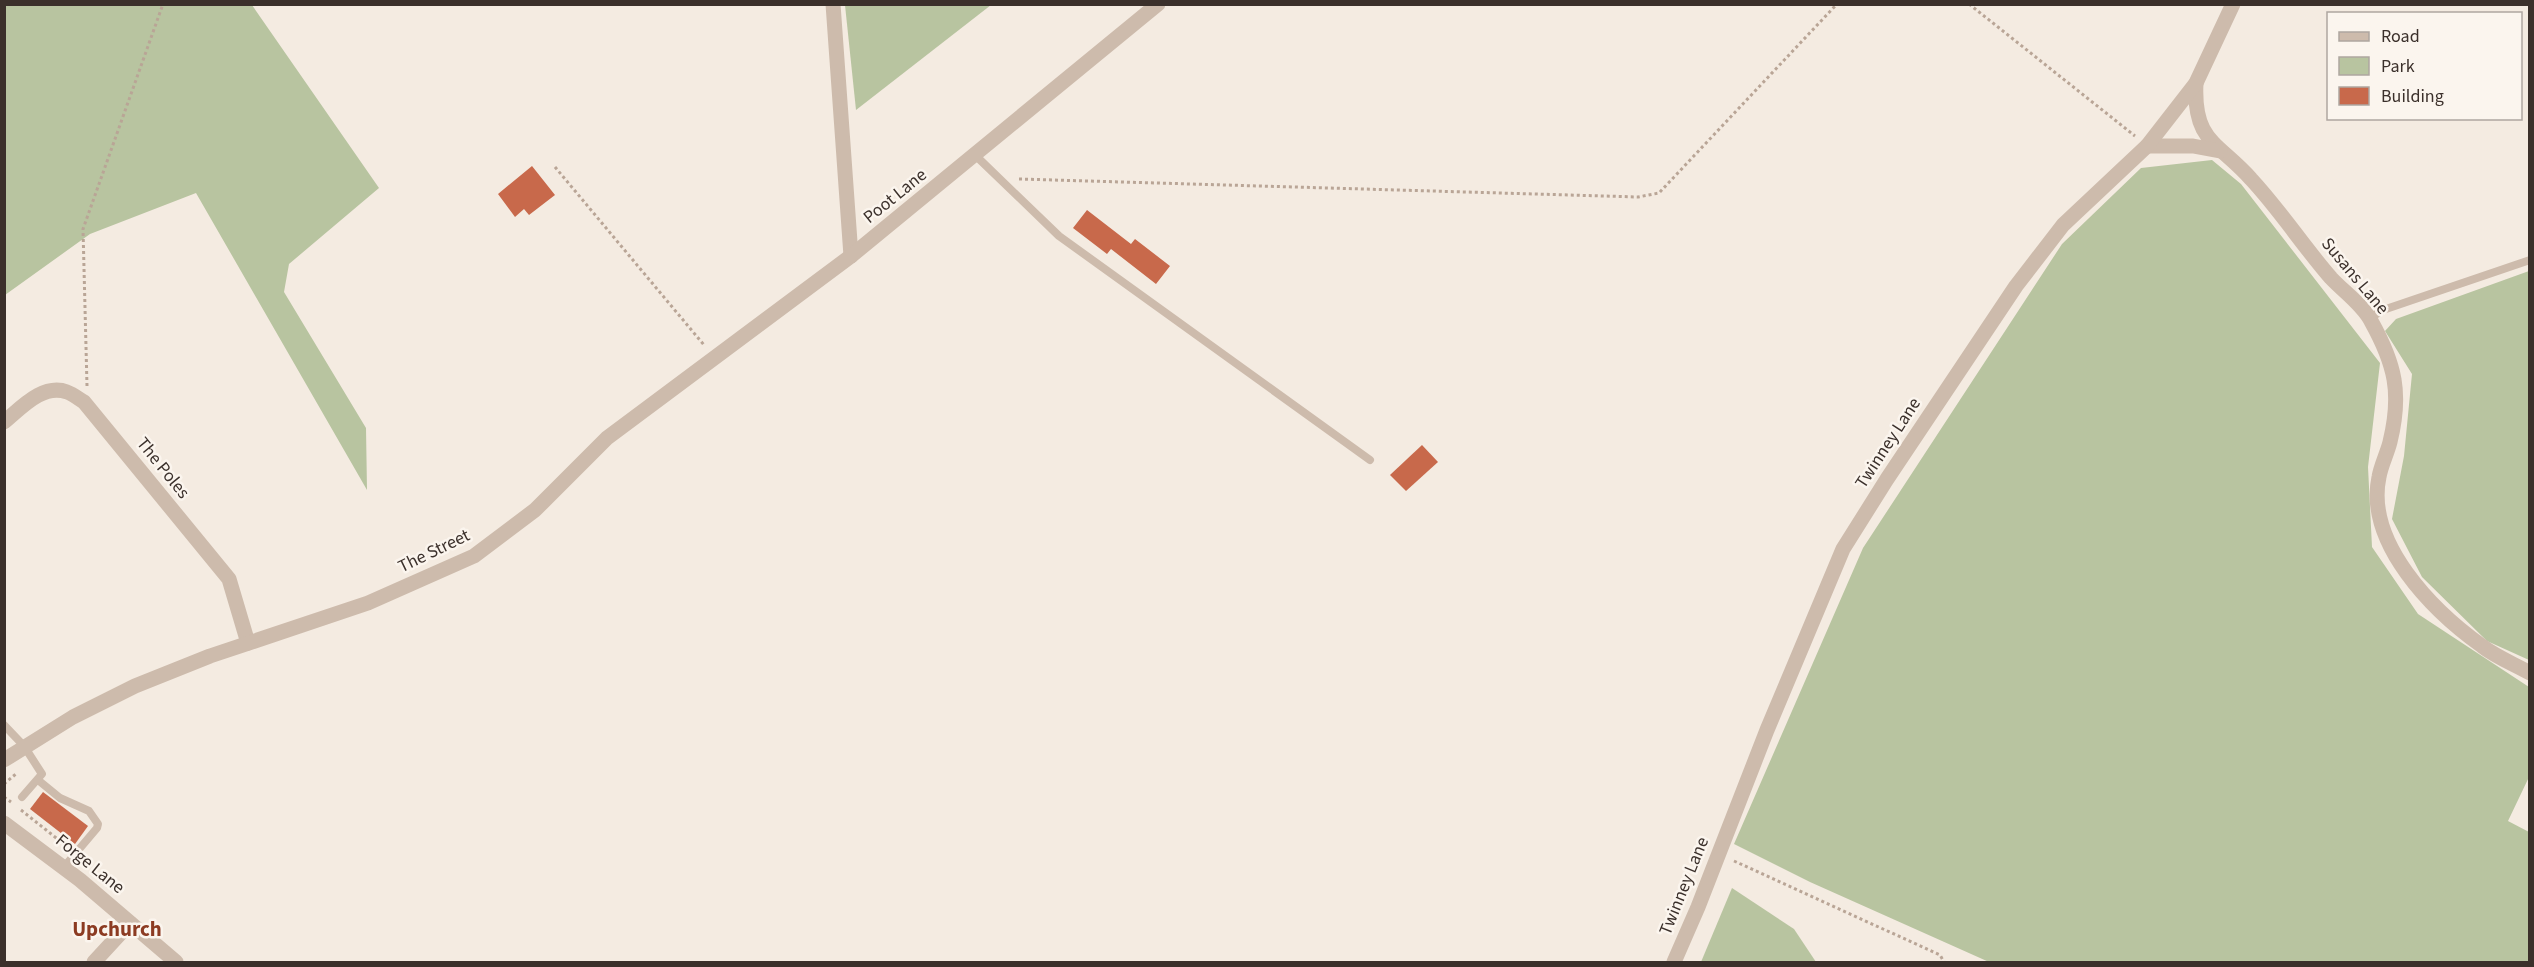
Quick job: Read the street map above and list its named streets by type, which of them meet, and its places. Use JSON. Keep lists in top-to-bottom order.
{
  "streets": {
    "street": [
      "Poot Lane",
      "Susans Lane",
      "Twinney Lane",
      "The Poles",
      "The Street",
      "Forge Lane"
    ]
  },
  "crossings": [
    ["Poot Lane", "The Street"],
    ["Susans Lane", "Twinney Lane"],
    ["The Poles", "The Street"]
  ],
  "districts": ["Upchurch"],
  "legend": ["Road", "Park", "Building"]
}
